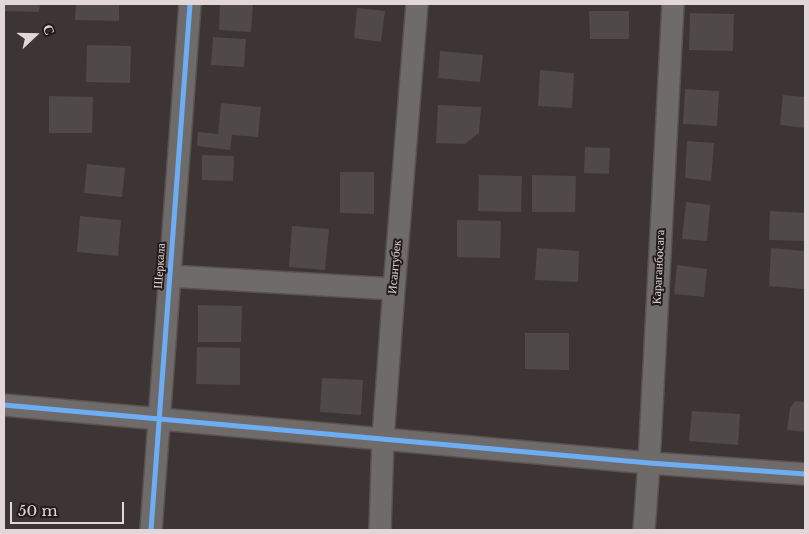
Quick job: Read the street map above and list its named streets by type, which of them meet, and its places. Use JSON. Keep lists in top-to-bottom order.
{
  "streets": {
    "street": ["Шеркала", "Исантубек", "Караганбосага"]
  },
  "scale_bar": "50 m",
  "north": "right"
}
